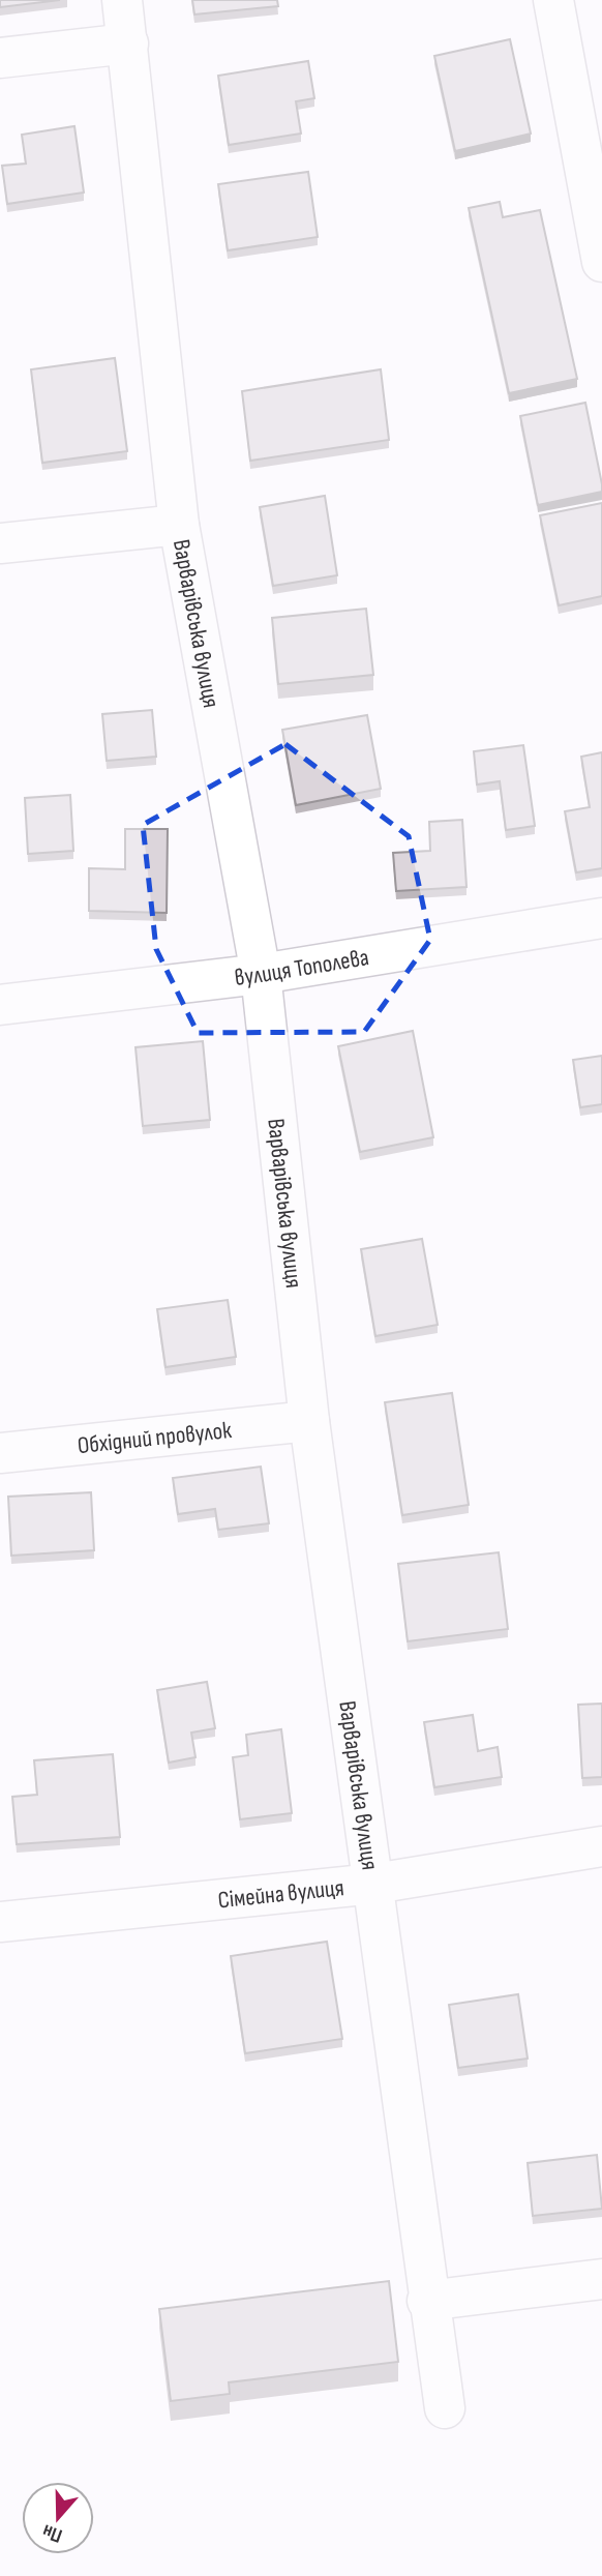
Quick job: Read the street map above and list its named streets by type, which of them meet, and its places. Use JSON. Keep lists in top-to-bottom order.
{
  "streets": {
    "street": [
      "Варварівська вулиця",
      "вулиця Тополева",
      "Обхідний провулок",
      "Сімейна вулиця"
    ]
  },
  "crossings": [
    ["Варварівська вулиця", "вулиця Тополева"],
    ["Варварівська вулиця", "Обхідний провулок"],
    ["Варварівська вулиця", "Сімейна вулиця"]
  ],
  "north": "bottom"
}
